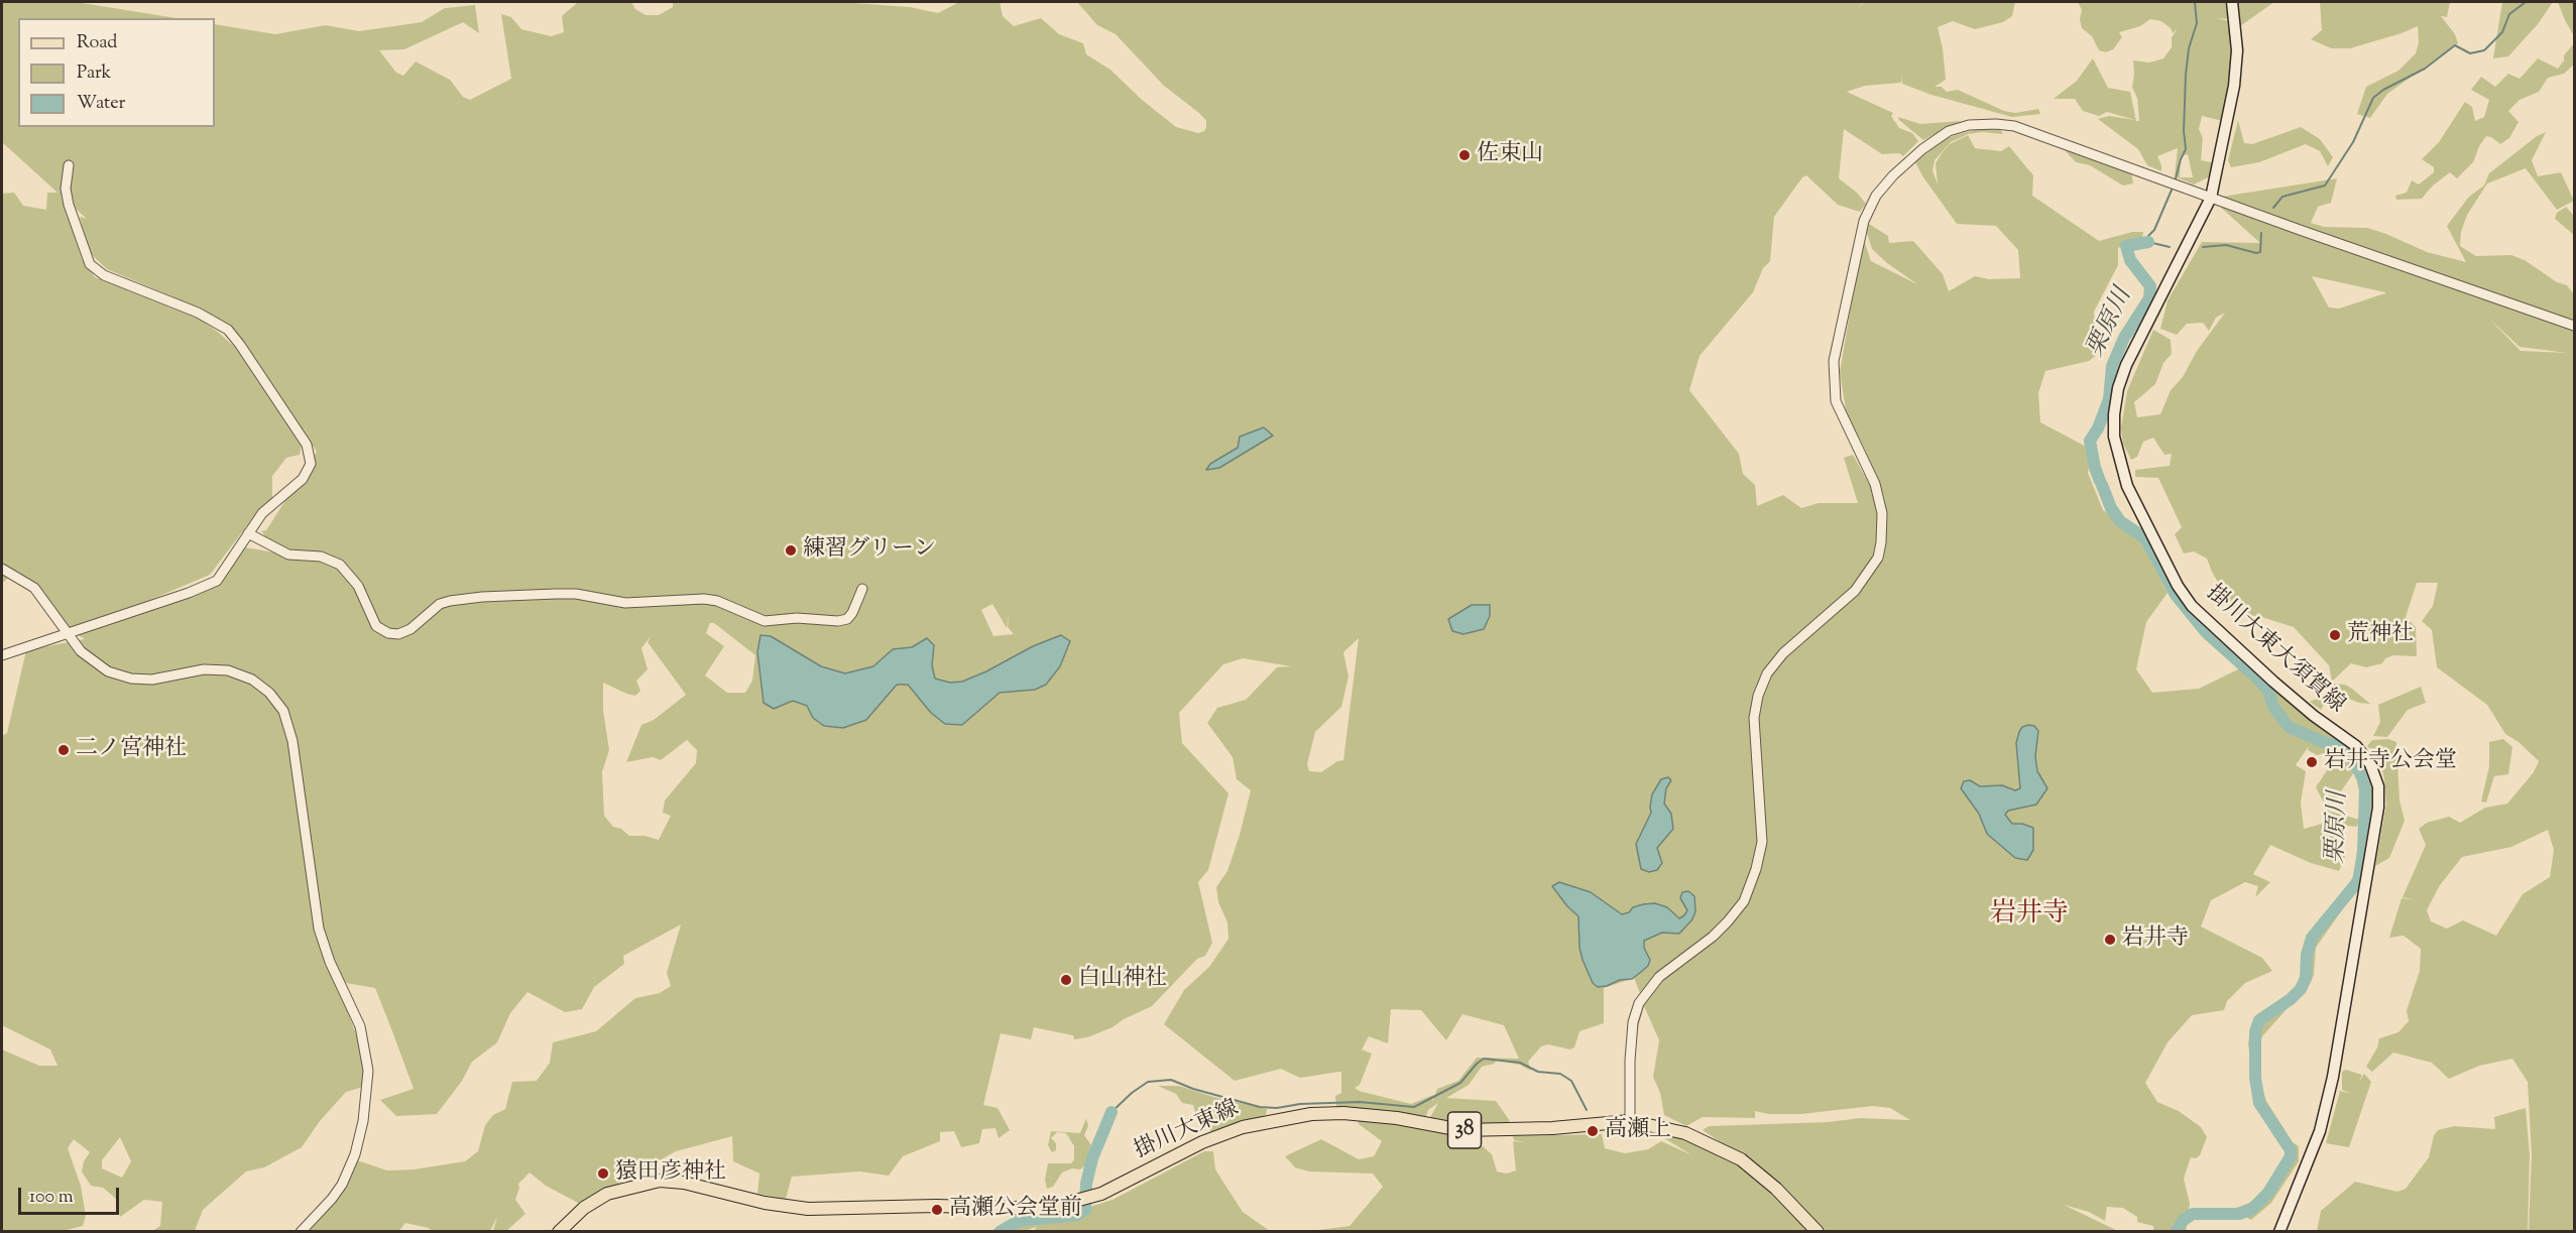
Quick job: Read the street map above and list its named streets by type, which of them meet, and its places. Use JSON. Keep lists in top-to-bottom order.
{
  "streets": {
    "main road": ["掛川大東大須賀線", "38", "掛川大東線"]
  },
  "districts": ["岩井寺"],
  "water": ["栗原川"],
  "places": [
    "佐束山",
    "練習グリーン",
    "荒神社",
    "二ノ宮神社",
    "岩井寺公会堂",
    "岩井寺",
    "白山神社",
    "高瀬上",
    "猿田彦神社",
    "高瀬公会堂前"
  ],
  "legend": ["Road", "Park", "Water"],
  "scale_bar": "100 m"
}
